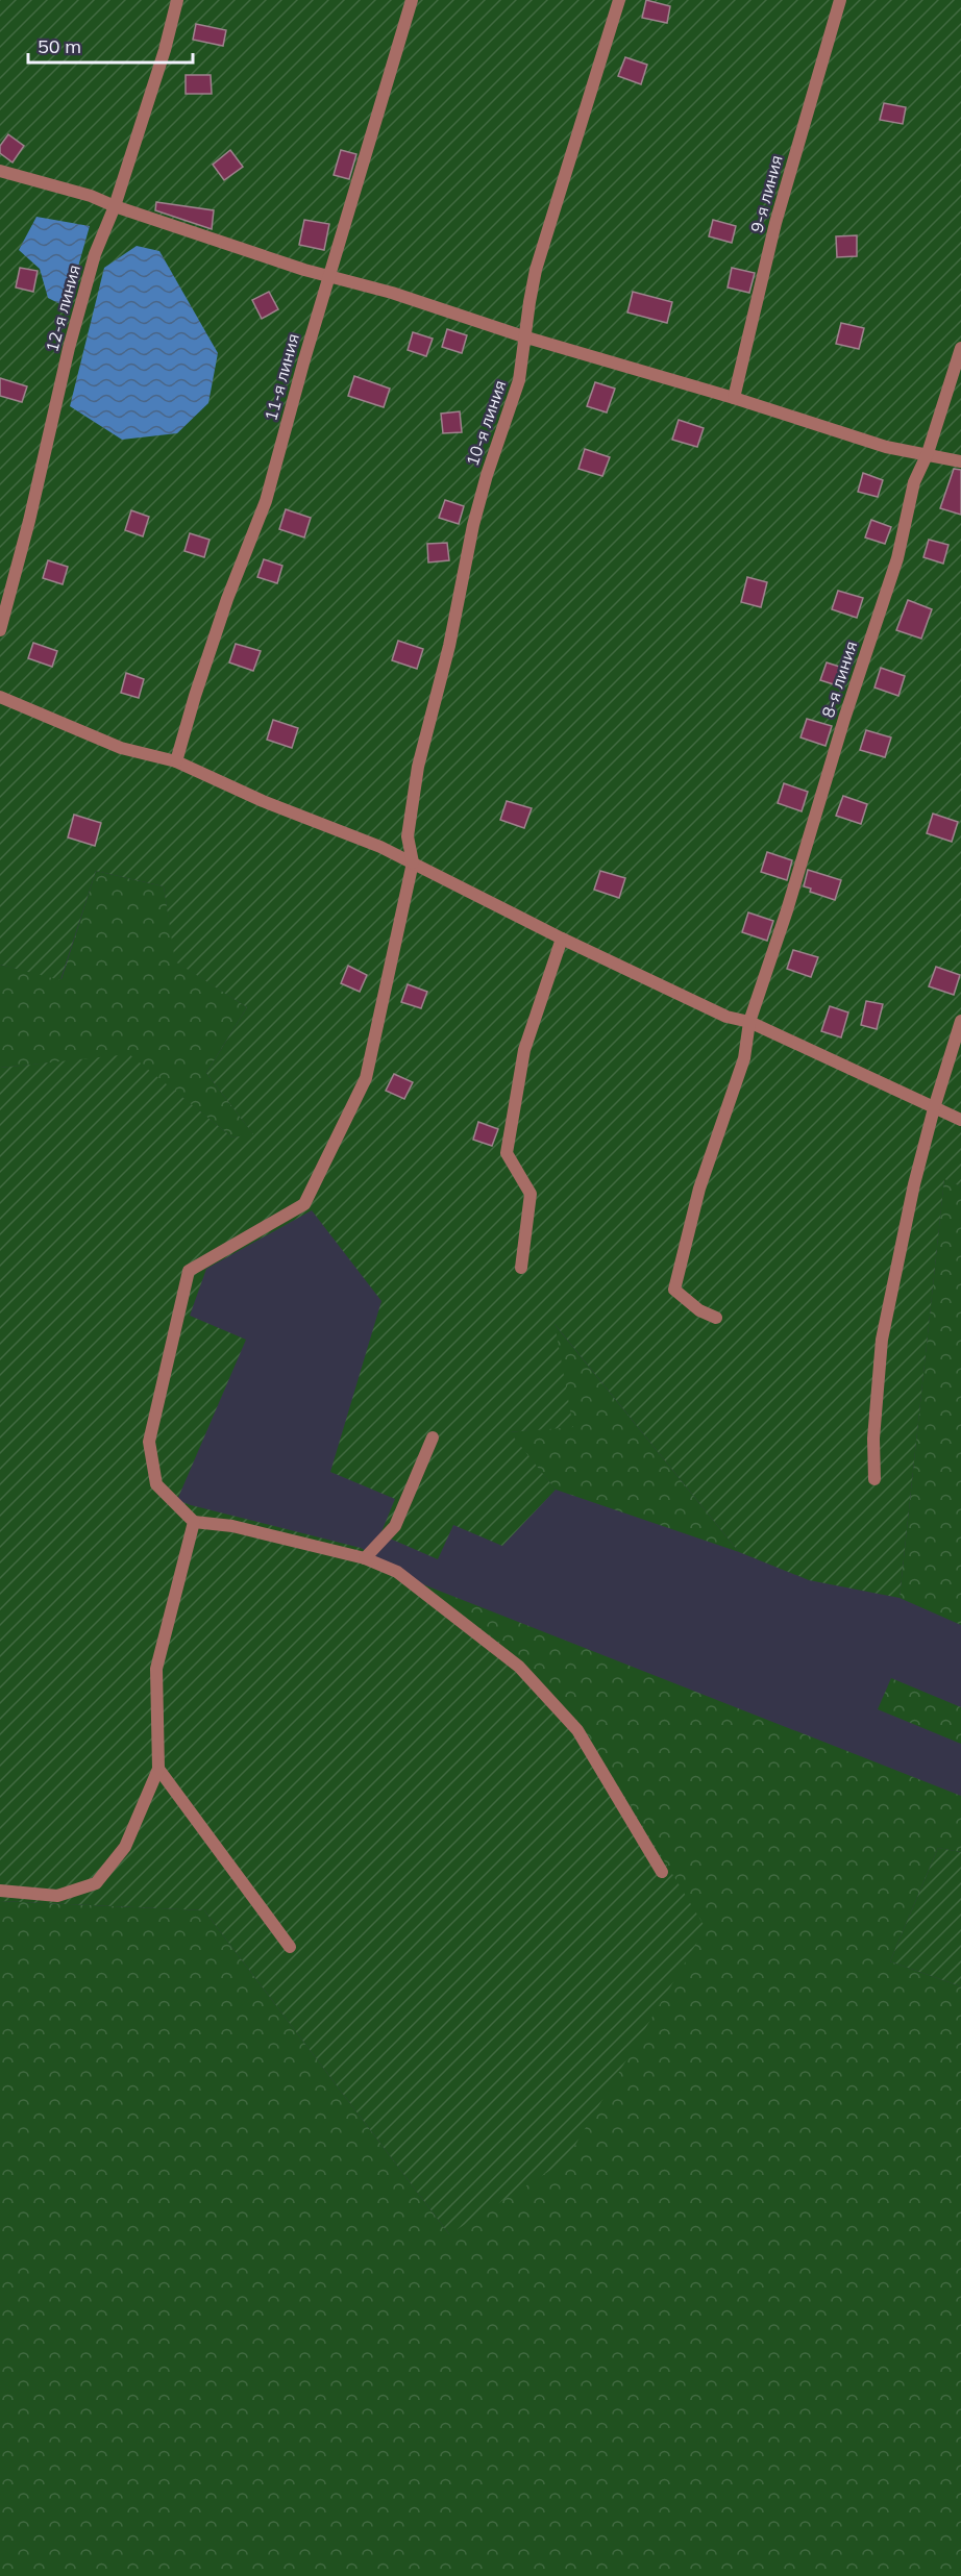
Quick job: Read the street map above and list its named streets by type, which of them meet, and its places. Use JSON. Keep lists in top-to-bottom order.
{
  "streets": {
    "street": [
      "9-я линия",
      "12-я линия",
      "11-я линия",
      "10-я линия",
      "8-я линия"
    ]
  },
  "scale_bar": "50 m"
}
